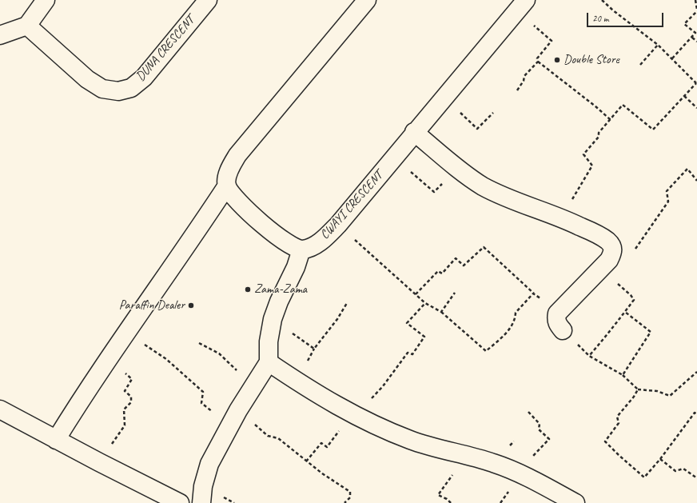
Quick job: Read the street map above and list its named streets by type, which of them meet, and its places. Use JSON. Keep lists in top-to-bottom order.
{
  "streets": {
    "street": ["DUNA CRESCENT", "CWAYI CRESCENT"]
  },
  "places": ["Double Store", "Zama-Zama", "Paraffin Dealer"],
  "scale_bar": "20 m"
}
